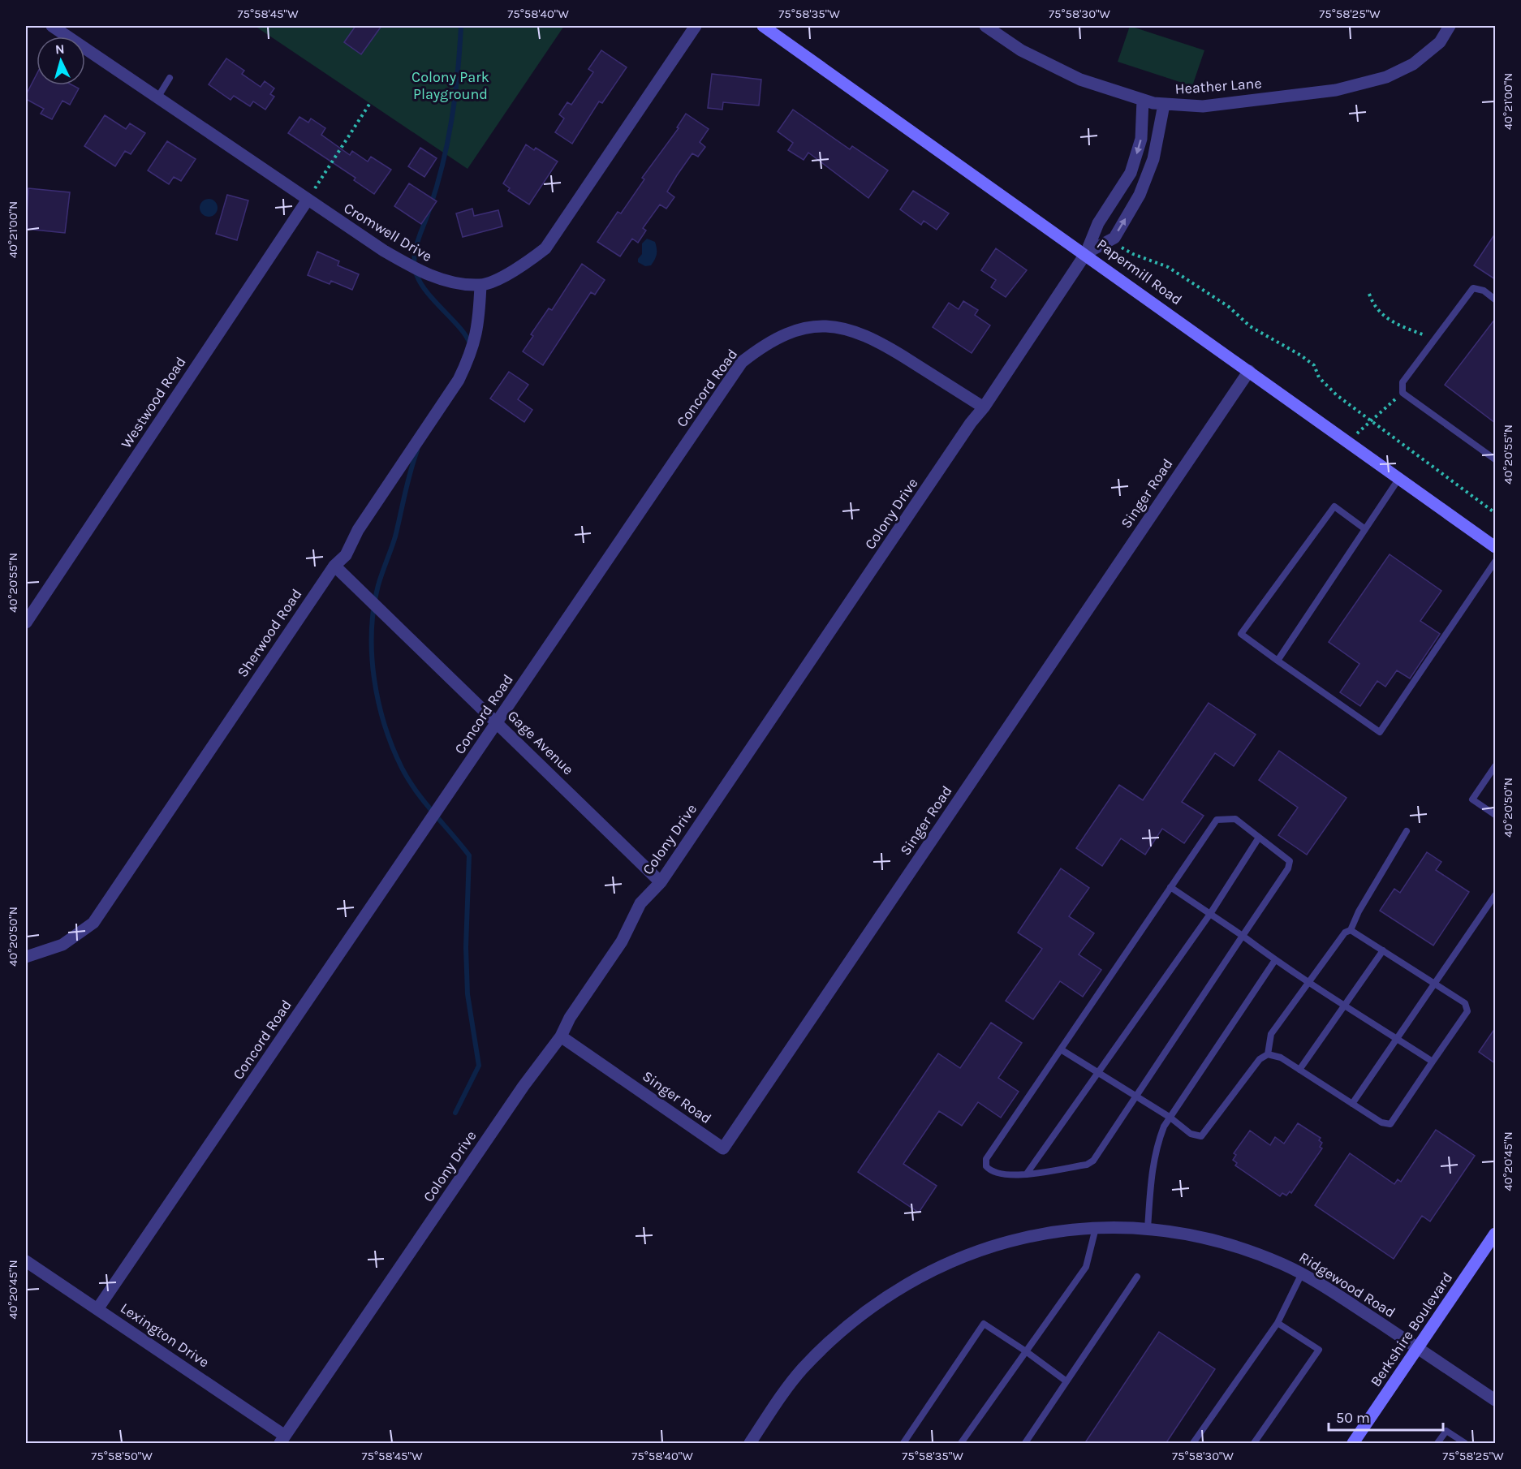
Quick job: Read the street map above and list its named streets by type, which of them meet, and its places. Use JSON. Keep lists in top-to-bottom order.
{
  "streets": {
    "main road": ["Papermill Road", "Berkshire Boulevard"],
    "street": [
      "Heather Lane",
      "Cromwell Drive",
      "Concord Road",
      "Westwood Road",
      "Singer Road",
      "Colony Drive",
      "Sherwood Road",
      "Gage Avenue",
      "Ridgewood Road",
      "Lexington Drive"
    ]
  },
  "crossings": [
    ["Heather Lane", "Colony Drive"],
    ["Cromwell Drive", "Westwood Road"],
    ["Cromwell Drive", "Sherwood Road"],
    ["Papermill Road", "Singer Road"],
    ["Papermill Road", "Colony Drive"],
    ["Concord Road", "Colony Drive"],
    ["Concord Road", "Gage Avenue"],
    ["Concord Road", "Lexington Drive"],
    ["Singer Road", "Colony Drive"],
    ["Colony Drive", "Gage Avenue"],
    ["Colony Drive", "Lexington Drive"],
    ["Sherwood Road", "Gage Avenue"],
    ["Ridgewood Road", "Berkshire Boulevard"]
  ],
  "parks": ["Colony Park Playground"],
  "scale_bar": "50 m",
  "north": "top",
  "coordinates": [
    "75°58'45\"W",
    "75°58'40\"W",
    "75°58'35\"W",
    "75°58'30\"W",
    "75°58'25\"W",
    "40°21'00\"N",
    "40°20'55\"N",
    "40°20'50\"N",
    "40°20'45\"N",
    "75°58'50\"W"
  ]
}
